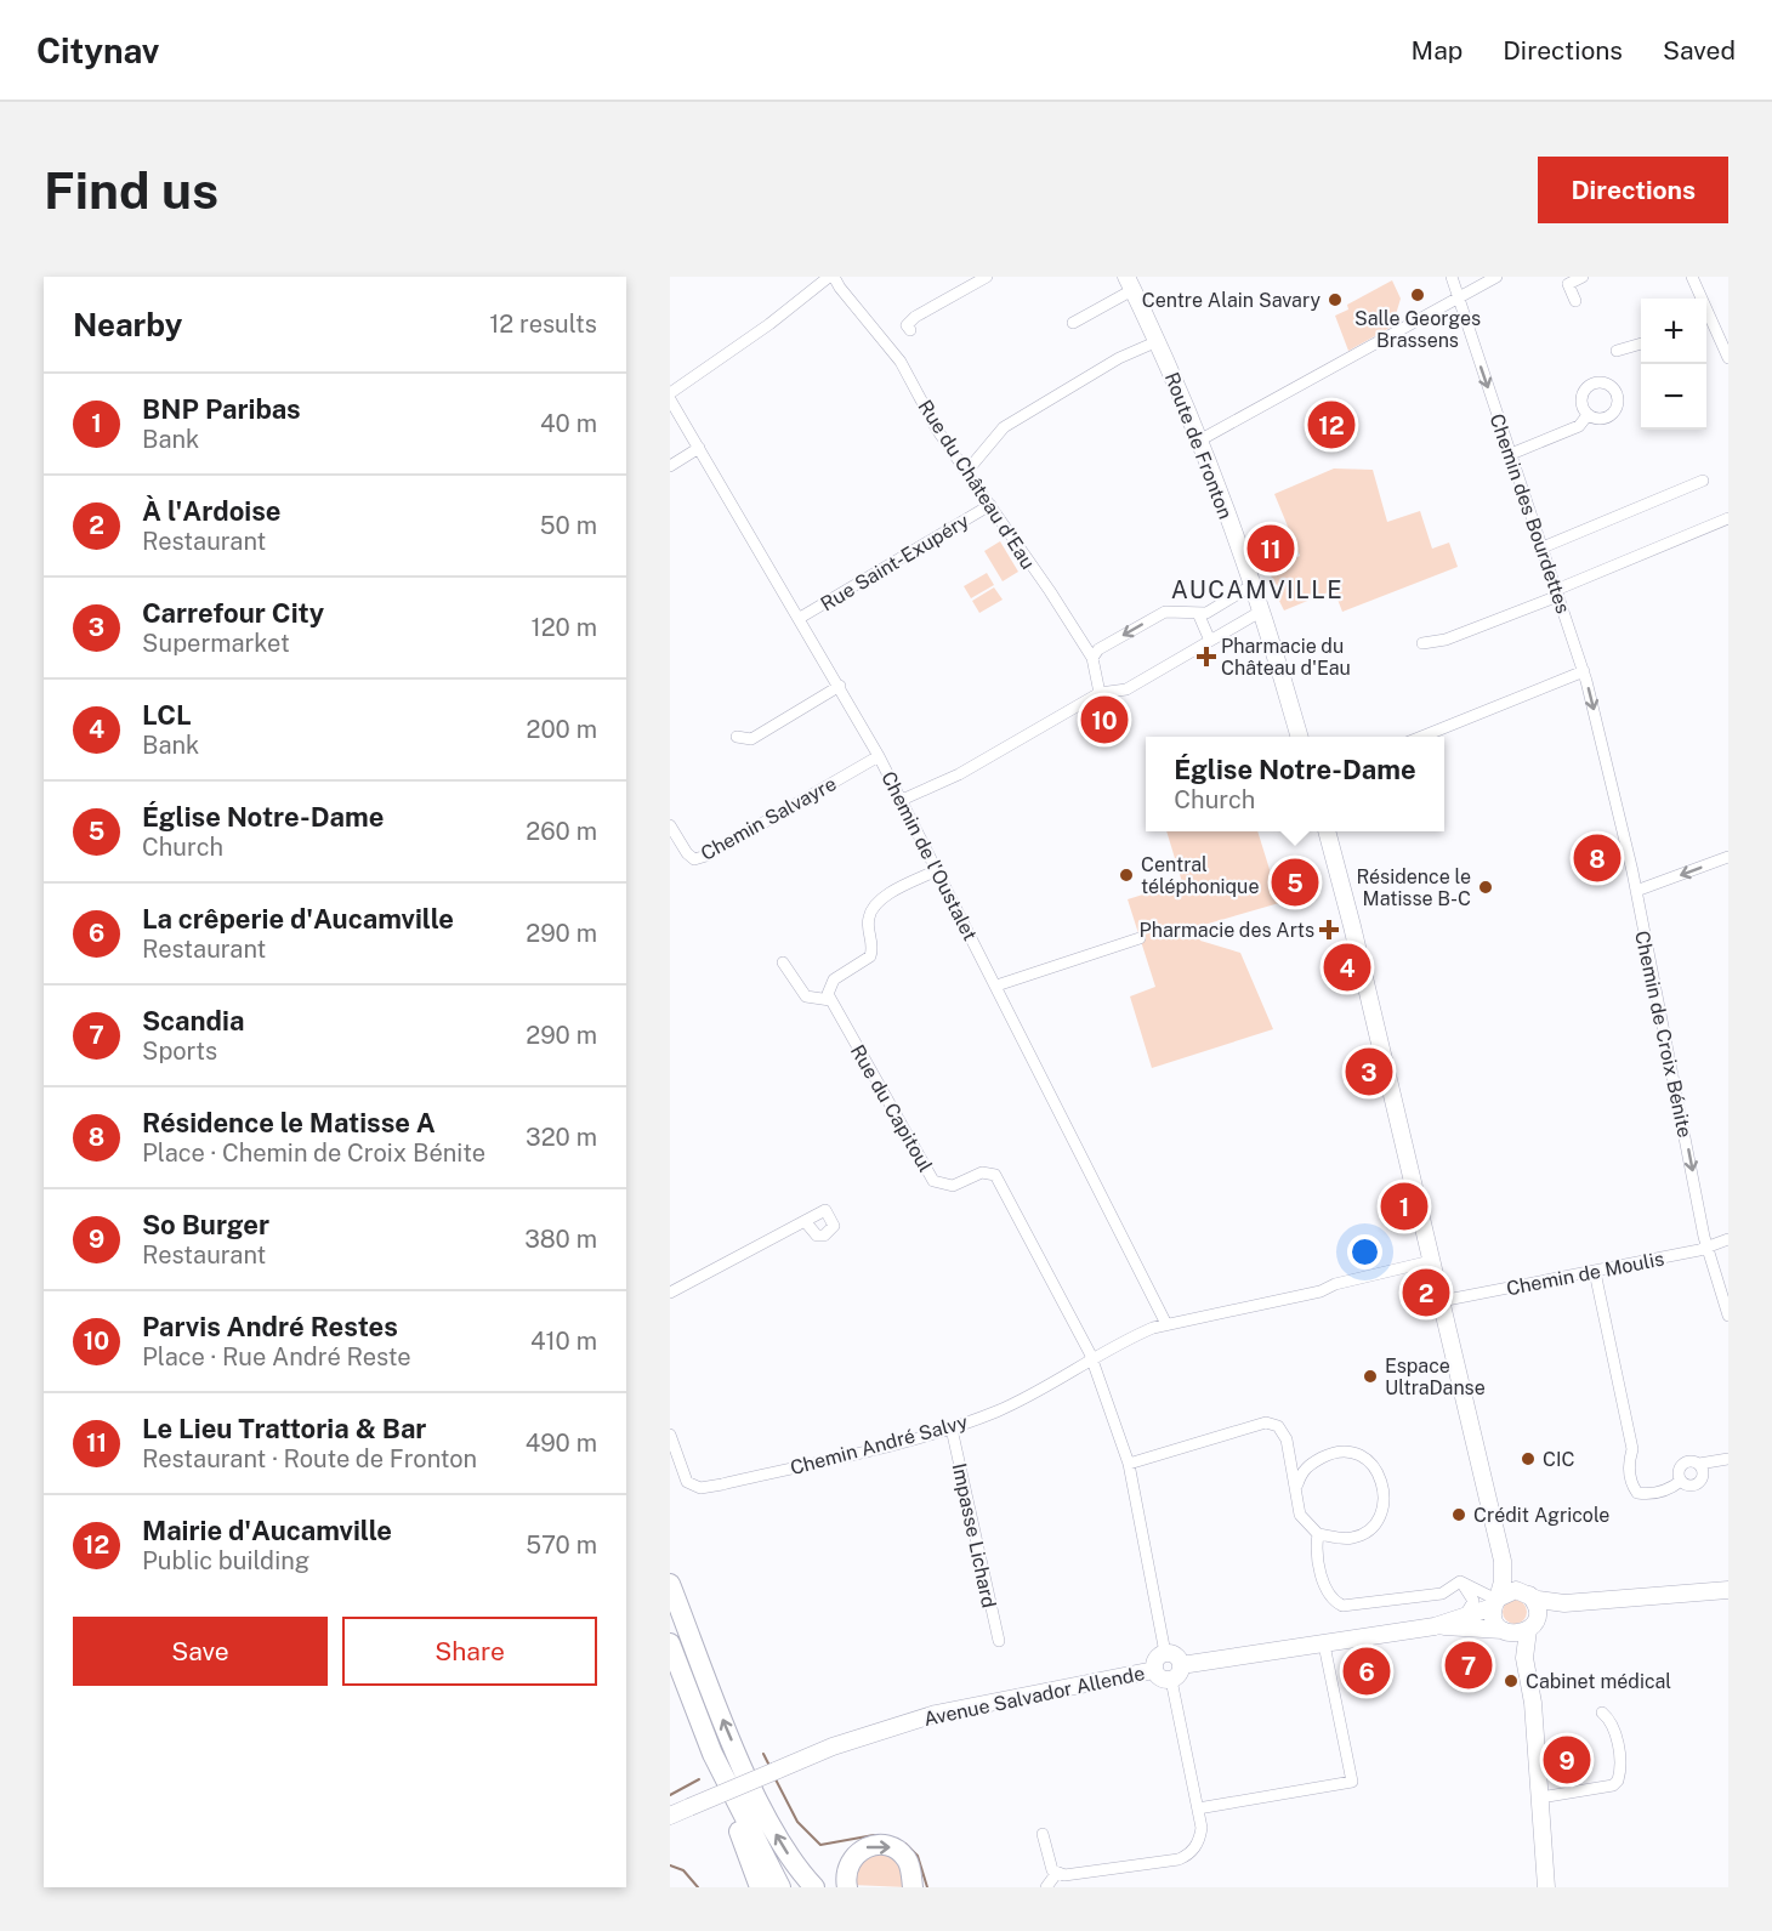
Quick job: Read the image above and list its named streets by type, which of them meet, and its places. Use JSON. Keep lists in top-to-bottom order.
{
  "streets": {
    "main road": ["Route de Fronton", "Avenue Salvador Allende"],
    "street": [
      "Rue du Château d'Eau",
      "Chemin des Bourdettes",
      "Rue Saint-Exupéry",
      "Chemin Salvayre",
      "Chemin de l'Oustalet",
      "Chemin de Croix Bénite",
      "Rue du Capitoul",
      "Chemin de Moulis",
      "Chemin André Salvy",
      "Impasse Lichard"
    ]
  },
  "crossings": [
    ["Rue du Château d'Eau", "Rue Saint-Exupéry"],
    ["Chemin des Bourdettes", "Chemin de Croix Bénite"],
    ["Rue Saint-Exupéry", "Chemin de l'Oustalet"],
    ["Chemin Salvayre", "Chemin de l'Oustalet"],
    ["Chemin de l'Oustalet", "Chemin André Salvy"],
    ["Chemin de Croix Bénite", "Chemin de Moulis"],
    ["Rue du Capitoul", "Chemin André Salvy"],
    ["Chemin André Salvy", "Impasse Lichard"]
  ],
  "one_way": ["Chemin des Bourdettes", "Chemin de Croix Bénite"],
  "districts": ["AUCAMVILLE"],
  "places": {
    "other": [
      "Salle Georges Brassens",
      "Centre Alain Savary",
      "Central téléphonique",
      "Résidence le Matisse B-C",
      "Espace UltraDanse",
      "CIC",
      "Crédit Agricole",
      "Cabinet médical"
    ],
    "health": ["Pharmacie du Château d'Eau", "Pharmacie des Arts"]
  },
  "page": {
    "header": "Citynav",
    "nav": ["Map", "Directions", "Saved"],
    "buttons": [
      "Directions",
      ["Save", "Share"]
    ],
    "title": "Find us",
    "heading": ["Nearby", "12 results"],
    "map_buttons": ["+", "−"],
    "list": [
      {
        "mark": "1",
        "name": "BNP Paribas",
        "note": "Bank",
        "value": "40 m"
      },
      {
        "mark": "2",
        "name": "À l'Ardoise",
        "note": "Restaurant",
        "value": "50 m"
      },
      {
        "mark": "3",
        "name": "Carrefour City",
        "note": "Supermarket",
        "value": "120 m"
      },
      {
        "mark": "4",
        "name": "LCL",
        "note": "Bank",
        "value": "200 m"
      },
      {
        "mark": "5",
        "name": "Église Notre-Dame",
        "note": "Church",
        "value": "260 m"
      },
      {
        "mark": "6",
        "name": "La crêperie d'Aucamville",
        "note": "Restaurant",
        "value": "290 m"
      },
      {
        "mark": "7",
        "name": "Scandia",
        "note": "Sports",
        "value": "290 m"
      },
      {
        "mark": "8",
        "name": "Résidence le Matisse A",
        "note": "Place · Chemin de Croix Bénite",
        "value": "320 m"
      },
      {
        "mark": "9",
        "name": "So Burger",
        "note": "Restaurant",
        "value": "380 m"
      },
      {
        "mark": "10",
        "name": "Parvis André Restes",
        "note": "Place · Rue André Reste",
        "value": "410 m"
      },
      {
        "mark": "11",
        "name": "Le Lieu Trattoria & Bar",
        "note": "Restaurant · Route de Fronton",
        "value": "490 m"
      },
      {
        "mark": "12",
        "name": "Mairie d'Aucamville",
        "note": "Public building",
        "value": "570 m"
      }
    ],
    "pins": [
      "12",
      "11",
      "10",
      "8",
      "5",
      "4",
      "3",
      "1",
      "2",
      "7",
      "6",
      "9"
    ],
    "popup": ["Église Notre-Dame", "Church"]
  }
}
